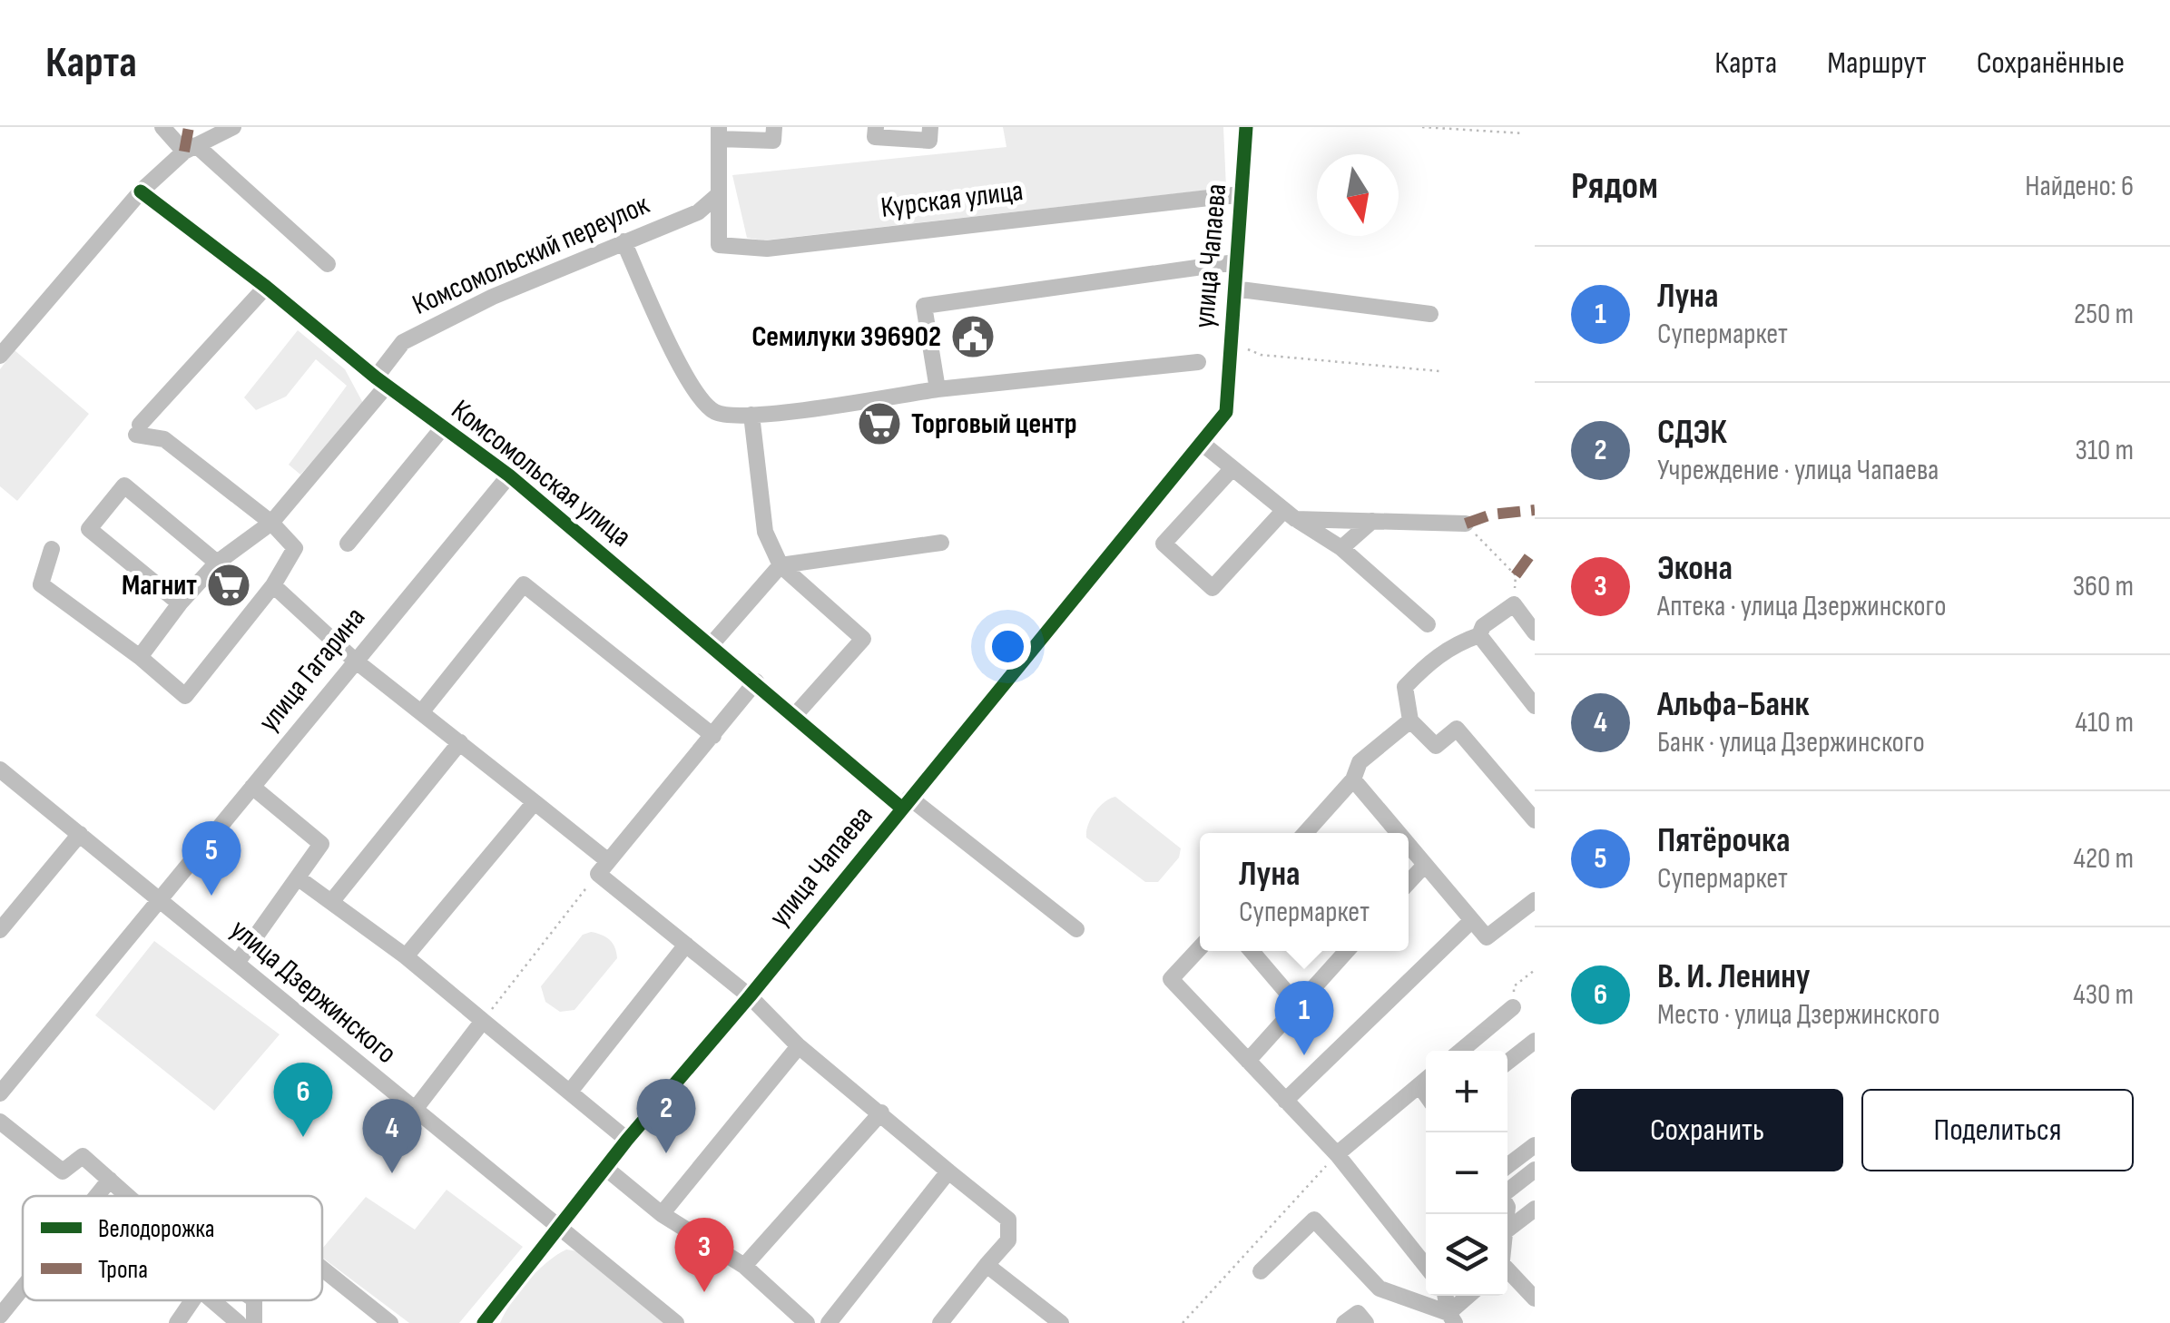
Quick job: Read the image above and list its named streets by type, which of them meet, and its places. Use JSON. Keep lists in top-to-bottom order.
{
  "streets": {
    "street": [
      "Курская улица",
      "Комсомольский переулок",
      "улица Чапаева",
      "Комсомольская улица",
      "улица Гагарина",
      "улица Дзержинского"
    ]
  },
  "crossings": [
    ["Курская улица", "Комсомольский переулок"],
    ["Курская улица", "улица Чапаева"],
    ["Комсомольский переулок", "Комсомольская улица"],
    ["улица Чапаева", "Комсомольская улица"],
    ["улица Чапаева", "улица Дзержинского"],
    ["Комсомольская улица", "улица Гагарина"],
    ["улица Гагарина", "улица Дзержинского"]
  ],
  "places": {
    "public building": ["Семилуки 396902"],
    "supermarket": ["Торговый центр", "Магнит"]
  },
  "legend": ["Велодорожка", "Тропа"],
  "north": "bottom",
  "page": {
    "header": "Карта",
    "nav": ["Карта", "Маршрут", "Сохранённые"],
    "heading": ["Рядом", "Найдено: 6"],
    "list": [
      {
        "mark": "1",
        "name": "Луна",
        "note": "Супермаркет",
        "value": "250 m"
      },
      {
        "mark": "2",
        "name": "СДЭК",
        "note": "Учреждение · улица Чапаева",
        "value": "310 m"
      },
      {
        "mark": "3",
        "name": "Экона",
        "note": "Аптека · улица Дзержинского",
        "value": "360 m"
      },
      {
        "mark": "4",
        "name": "Альфа-Банк",
        "note": "Банк · улица Дзержинского",
        "value": "410 m"
      },
      {
        "mark": "5",
        "name": "Пятёрочка",
        "note": "Супермаркет",
        "value": "420 m"
      },
      {
        "mark": "6",
        "name": "В. И. Ленину",
        "note": "Место · улица Дзержинского",
        "value": "430 m"
      }
    ],
    "pins": [
      "5",
      "1",
      "6",
      "2",
      "4",
      "3"
    ],
    "popup": ["Луна", "Супермаркет"],
    "map_buttons": ["+", "−"],
    "buttons": ["Сохранить", "Поделиться"]
  }
}
